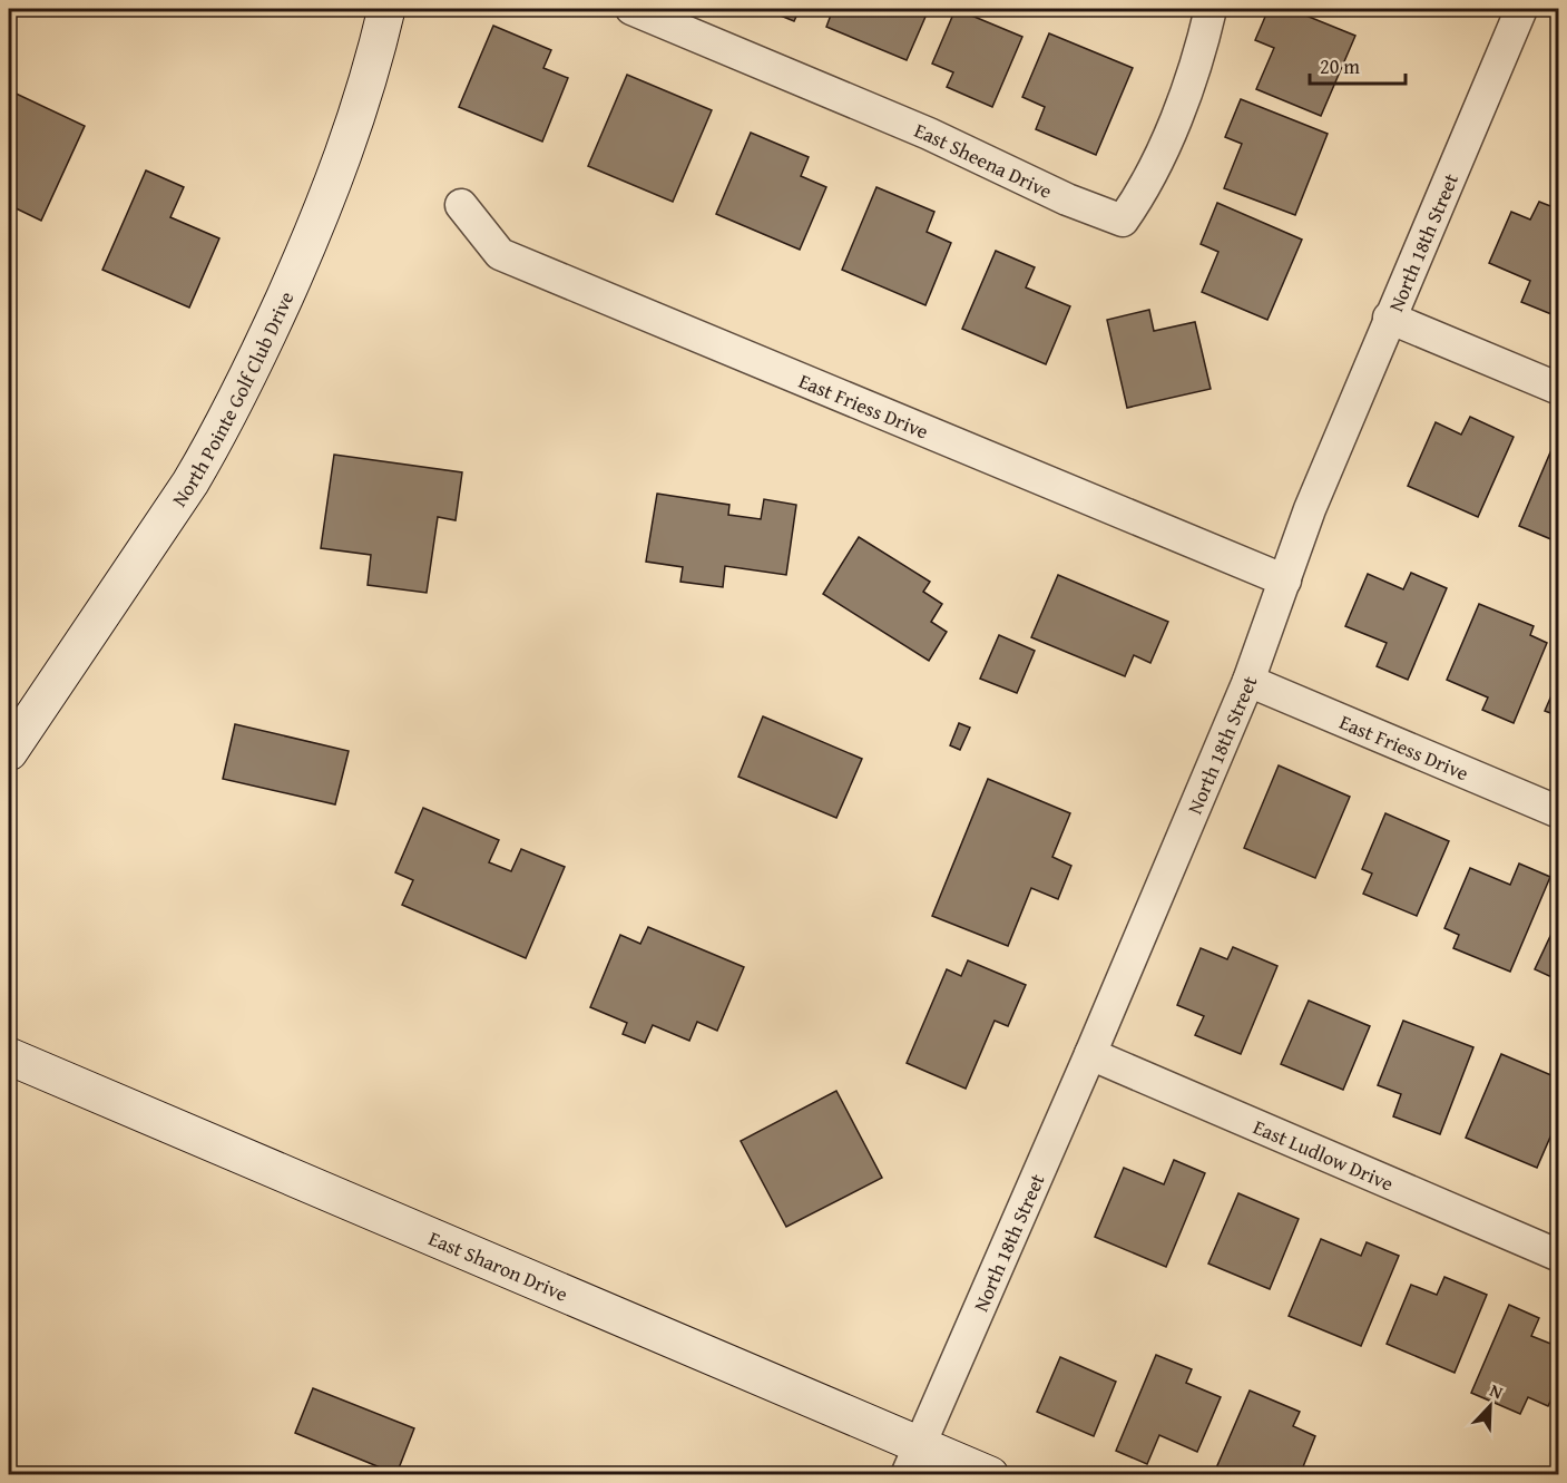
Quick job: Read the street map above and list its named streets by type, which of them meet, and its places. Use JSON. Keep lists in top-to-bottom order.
{
  "streets": {
    "street": [
      "East Sheena Drive",
      "North 18th Street",
      "North Pointe Golf Club Drive",
      "East Friess Drive",
      "East Ludlow Drive",
      "East Sharon Drive"
    ]
  },
  "crossings": [
    ["North 18th Street", "East Friess Drive"],
    ["North 18th Street", "East Ludlow Drive"],
    ["North 18th Street", "East Sharon Drive"]
  ],
  "scale_bar": "20 m",
  "north": "top right"
}
